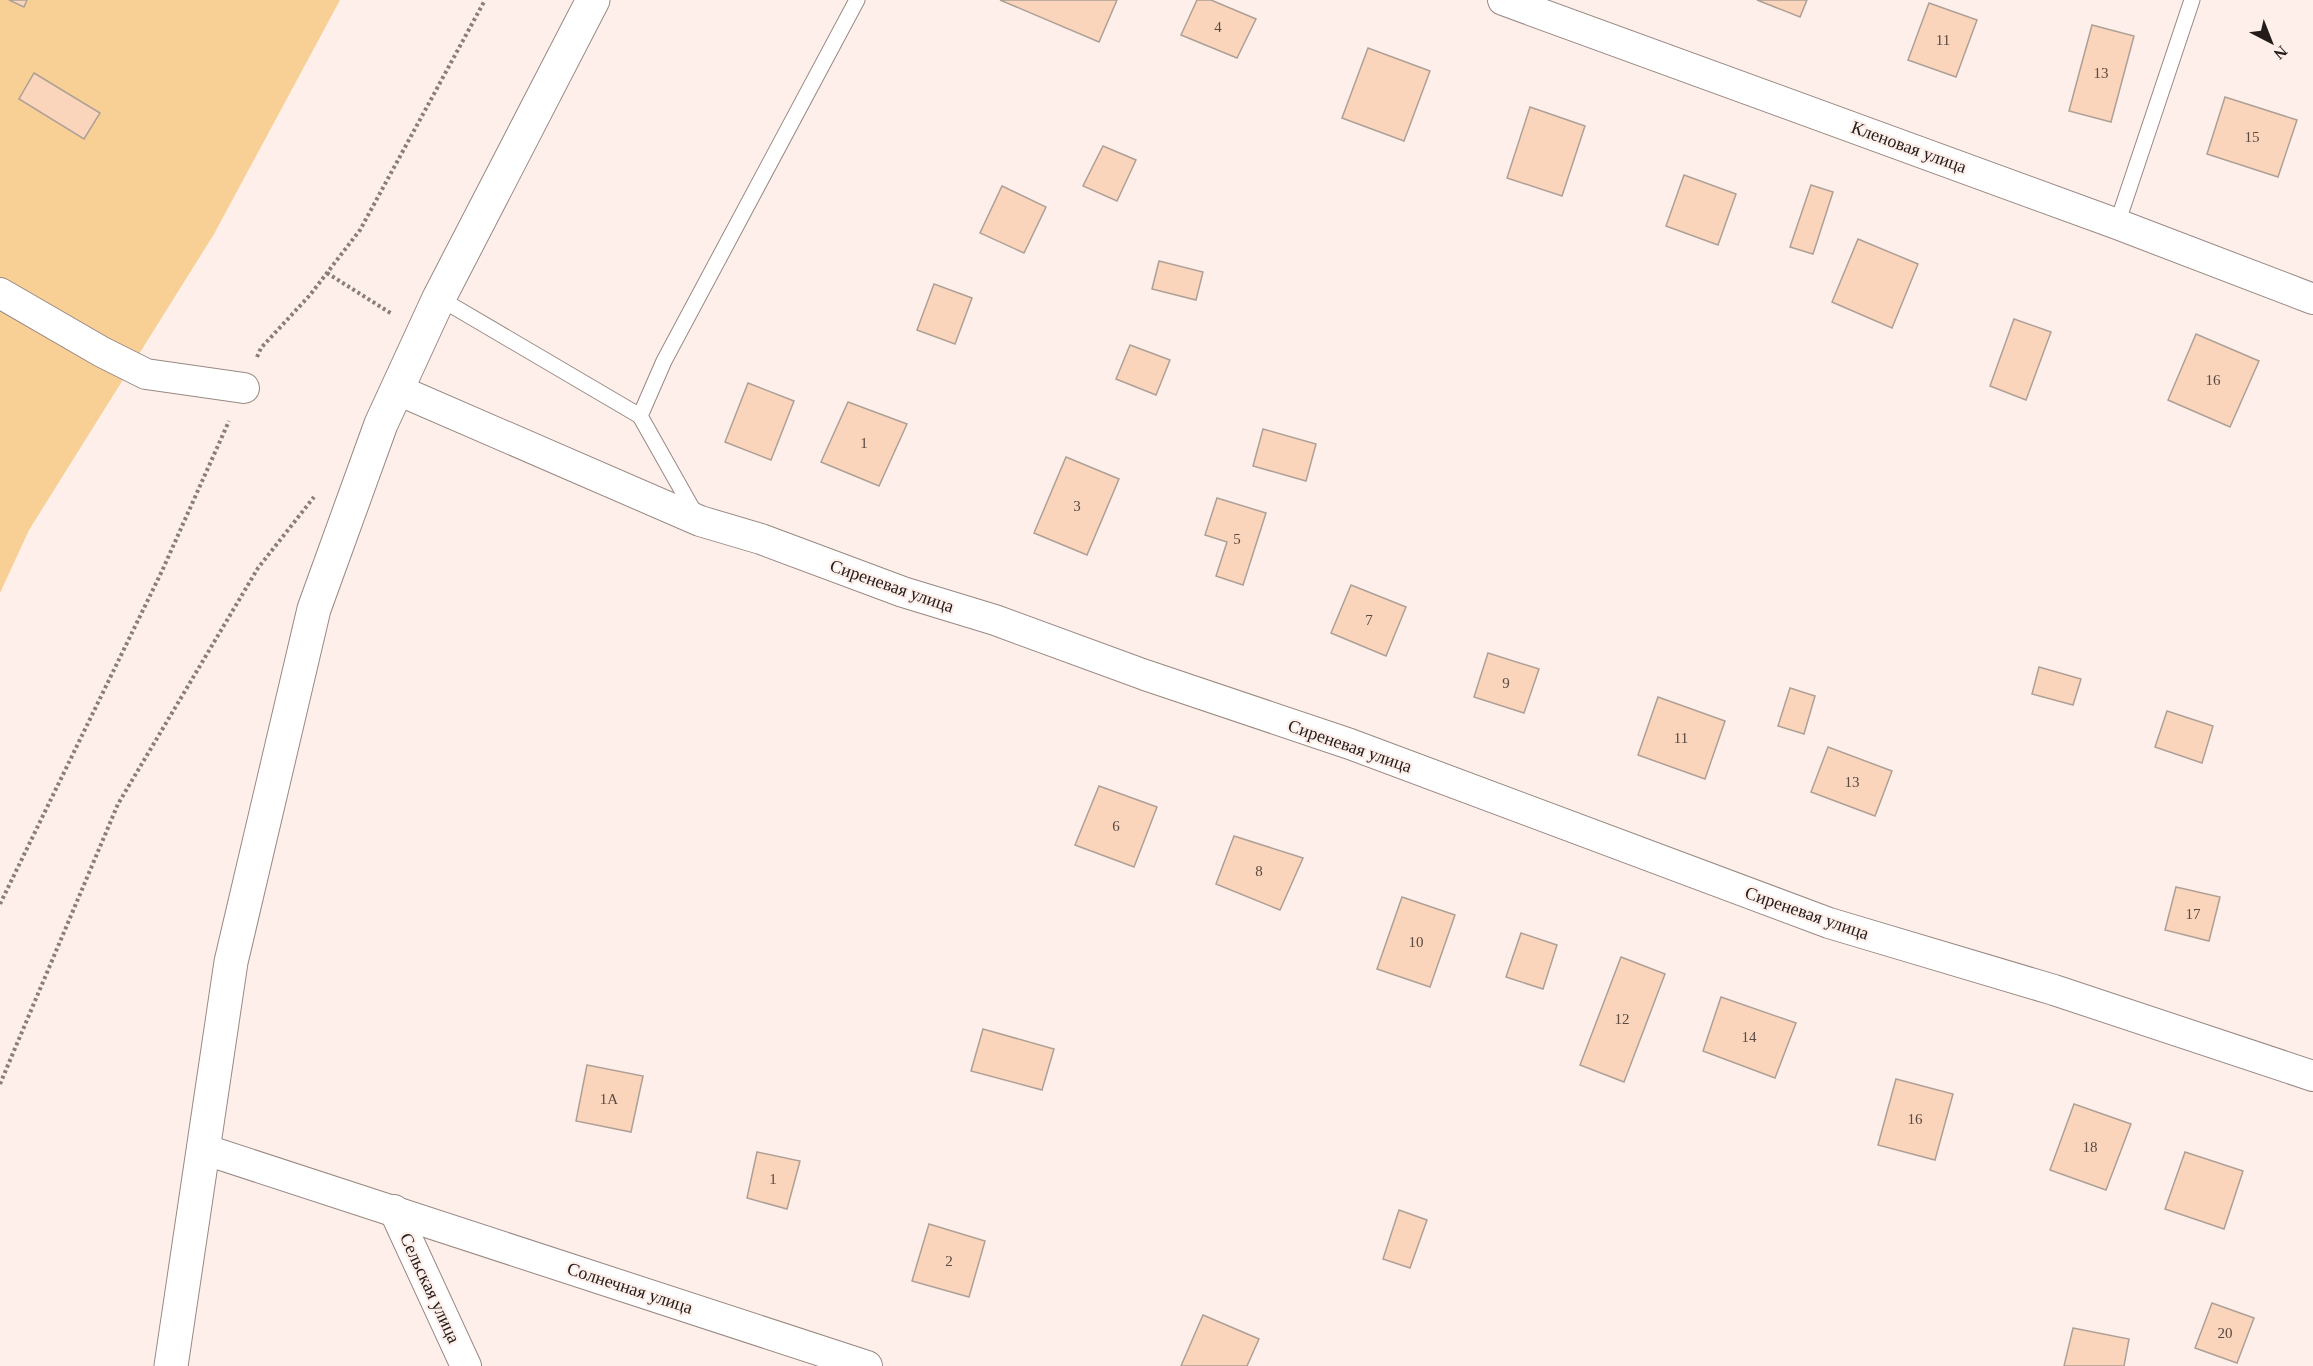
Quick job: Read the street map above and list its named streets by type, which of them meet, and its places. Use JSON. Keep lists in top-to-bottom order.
{
  "streets": {
    "street": [
      "Кленовая улица",
      "Сиреневая улица",
      "Сельская улица",
      "Солнечная улица"
    ]
  },
  "crossings": [
    ["Сельская улица", "Солнечная улица"]
  ],
  "house_numbers": [
    "4",
    "11",
    "13",
    "15",
    "16",
    "1",
    "3",
    "5",
    "7",
    "9",
    "11",
    "13",
    "6",
    "8",
    "17",
    "10",
    "12",
    "14",
    "1А",
    "16",
    "18",
    "1",
    "2",
    "20"
  ],
  "north": "bottom right"
}
